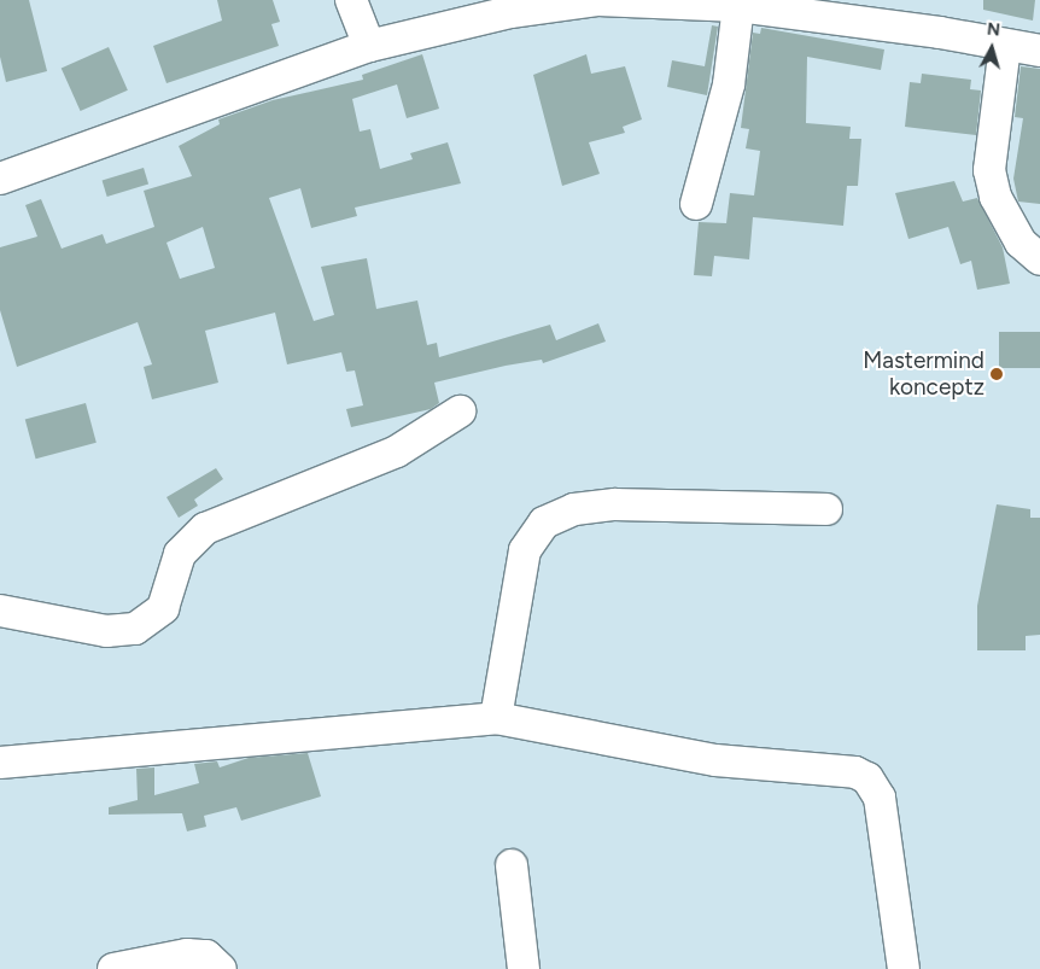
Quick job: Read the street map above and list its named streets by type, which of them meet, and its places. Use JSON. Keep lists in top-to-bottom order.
{
  "places": ["Mastermind konceptz"],
  "north": "top"
}
